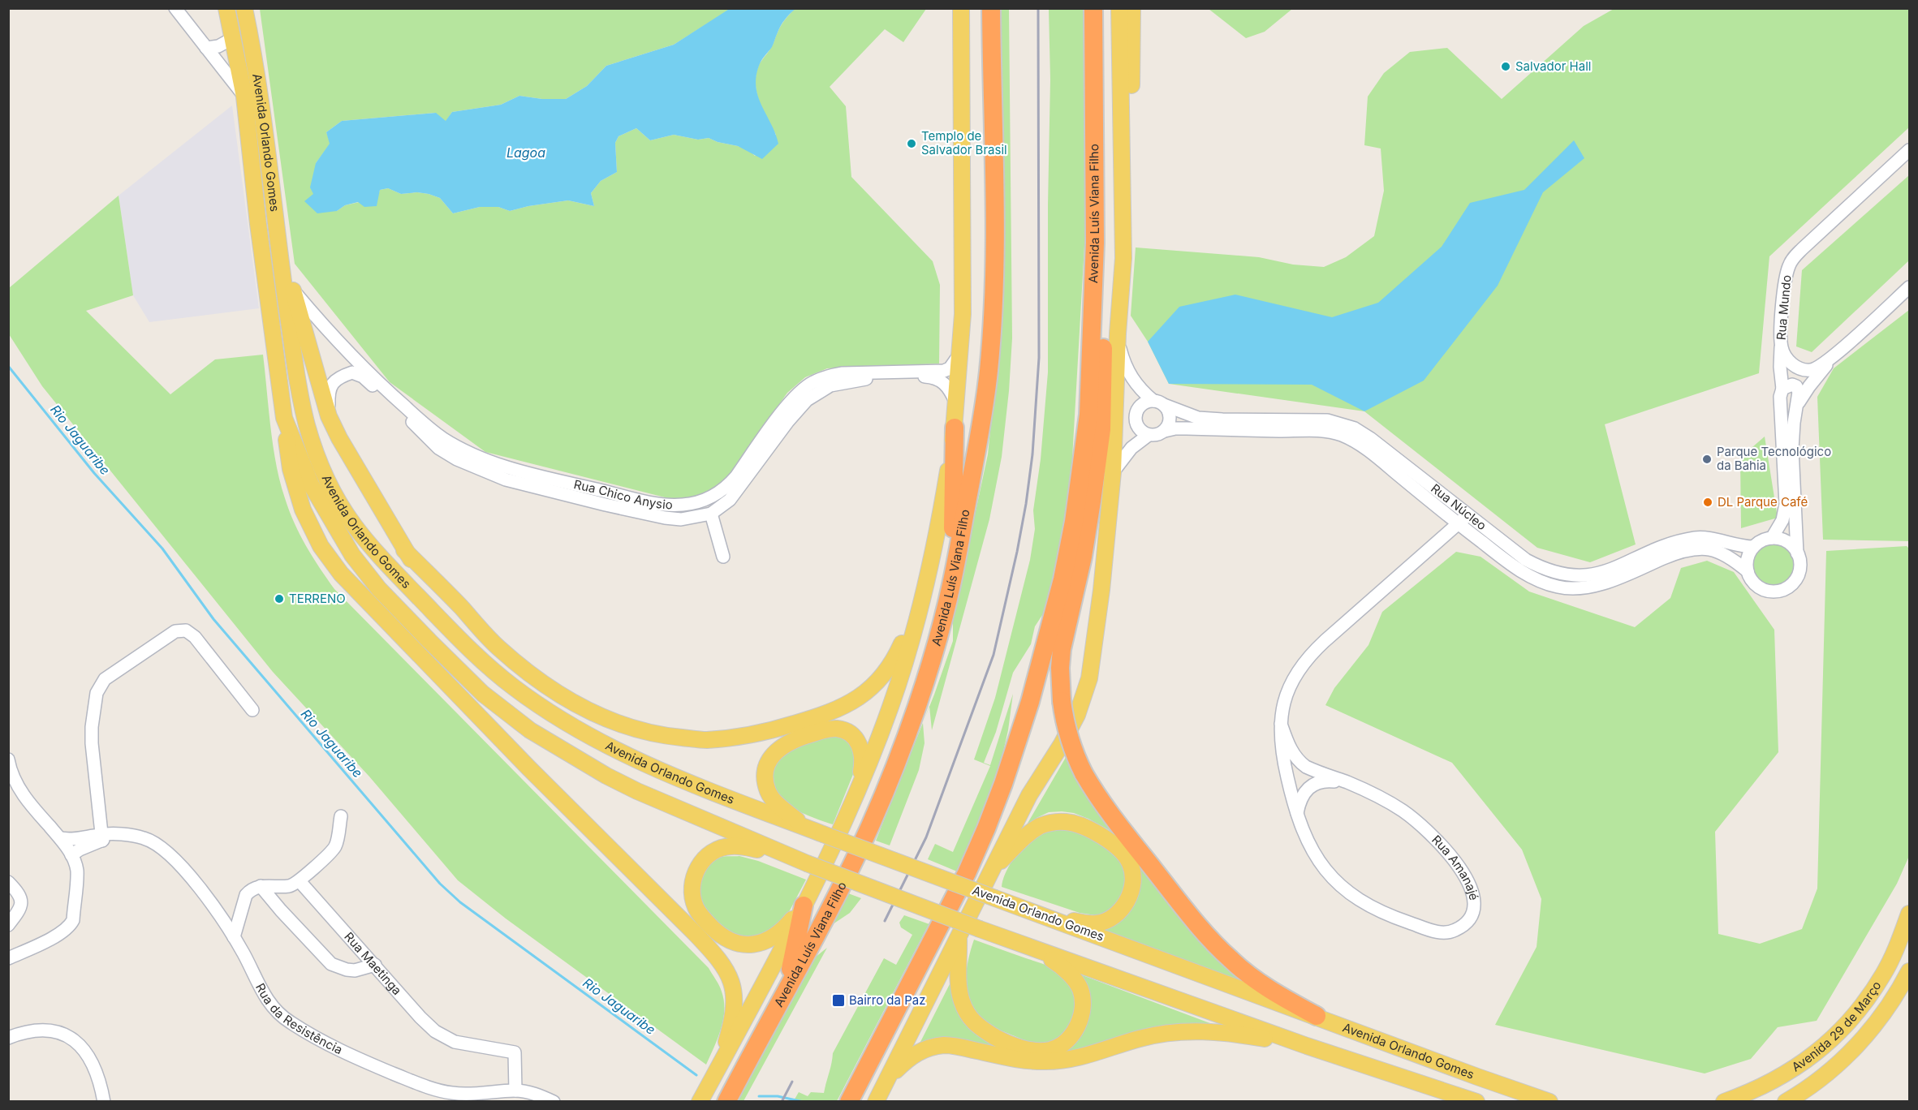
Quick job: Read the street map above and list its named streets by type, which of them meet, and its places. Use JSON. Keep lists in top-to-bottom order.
{
  "streets": {
    "highway": ["Avenida Luís Viana Filho"],
    "main road": ["Avenida Orlando Gomes", "Avenida 29 de Março"],
    "street": [
      "Rua Mundo",
      "Rua Chico Anysio",
      "Rua Núcleo",
      "Rua Amanajé",
      "Rua Maetinga",
      "Rua da Resistência"
    ]
  },
  "crossings": [
    ["Avenida Luís Viana Filho", "Rua Chico Anysio"],
    ["Rua Núcleo", "Rua Amanajé"],
    ["Rua Maetinga", "Rua da Resistência"]
  ],
  "water": ["Lagoa", "Rio Jaguaribe"],
  "places": {
    "other": [
      "Salvador Hall",
      "Templo de Salvador Brasil",
      "Parque Tecnológico da Bahia",
      "DL Parque Café",
      "TERRENO"
    ],
    "transit": ["Bairro da Paz"]
  }
}
